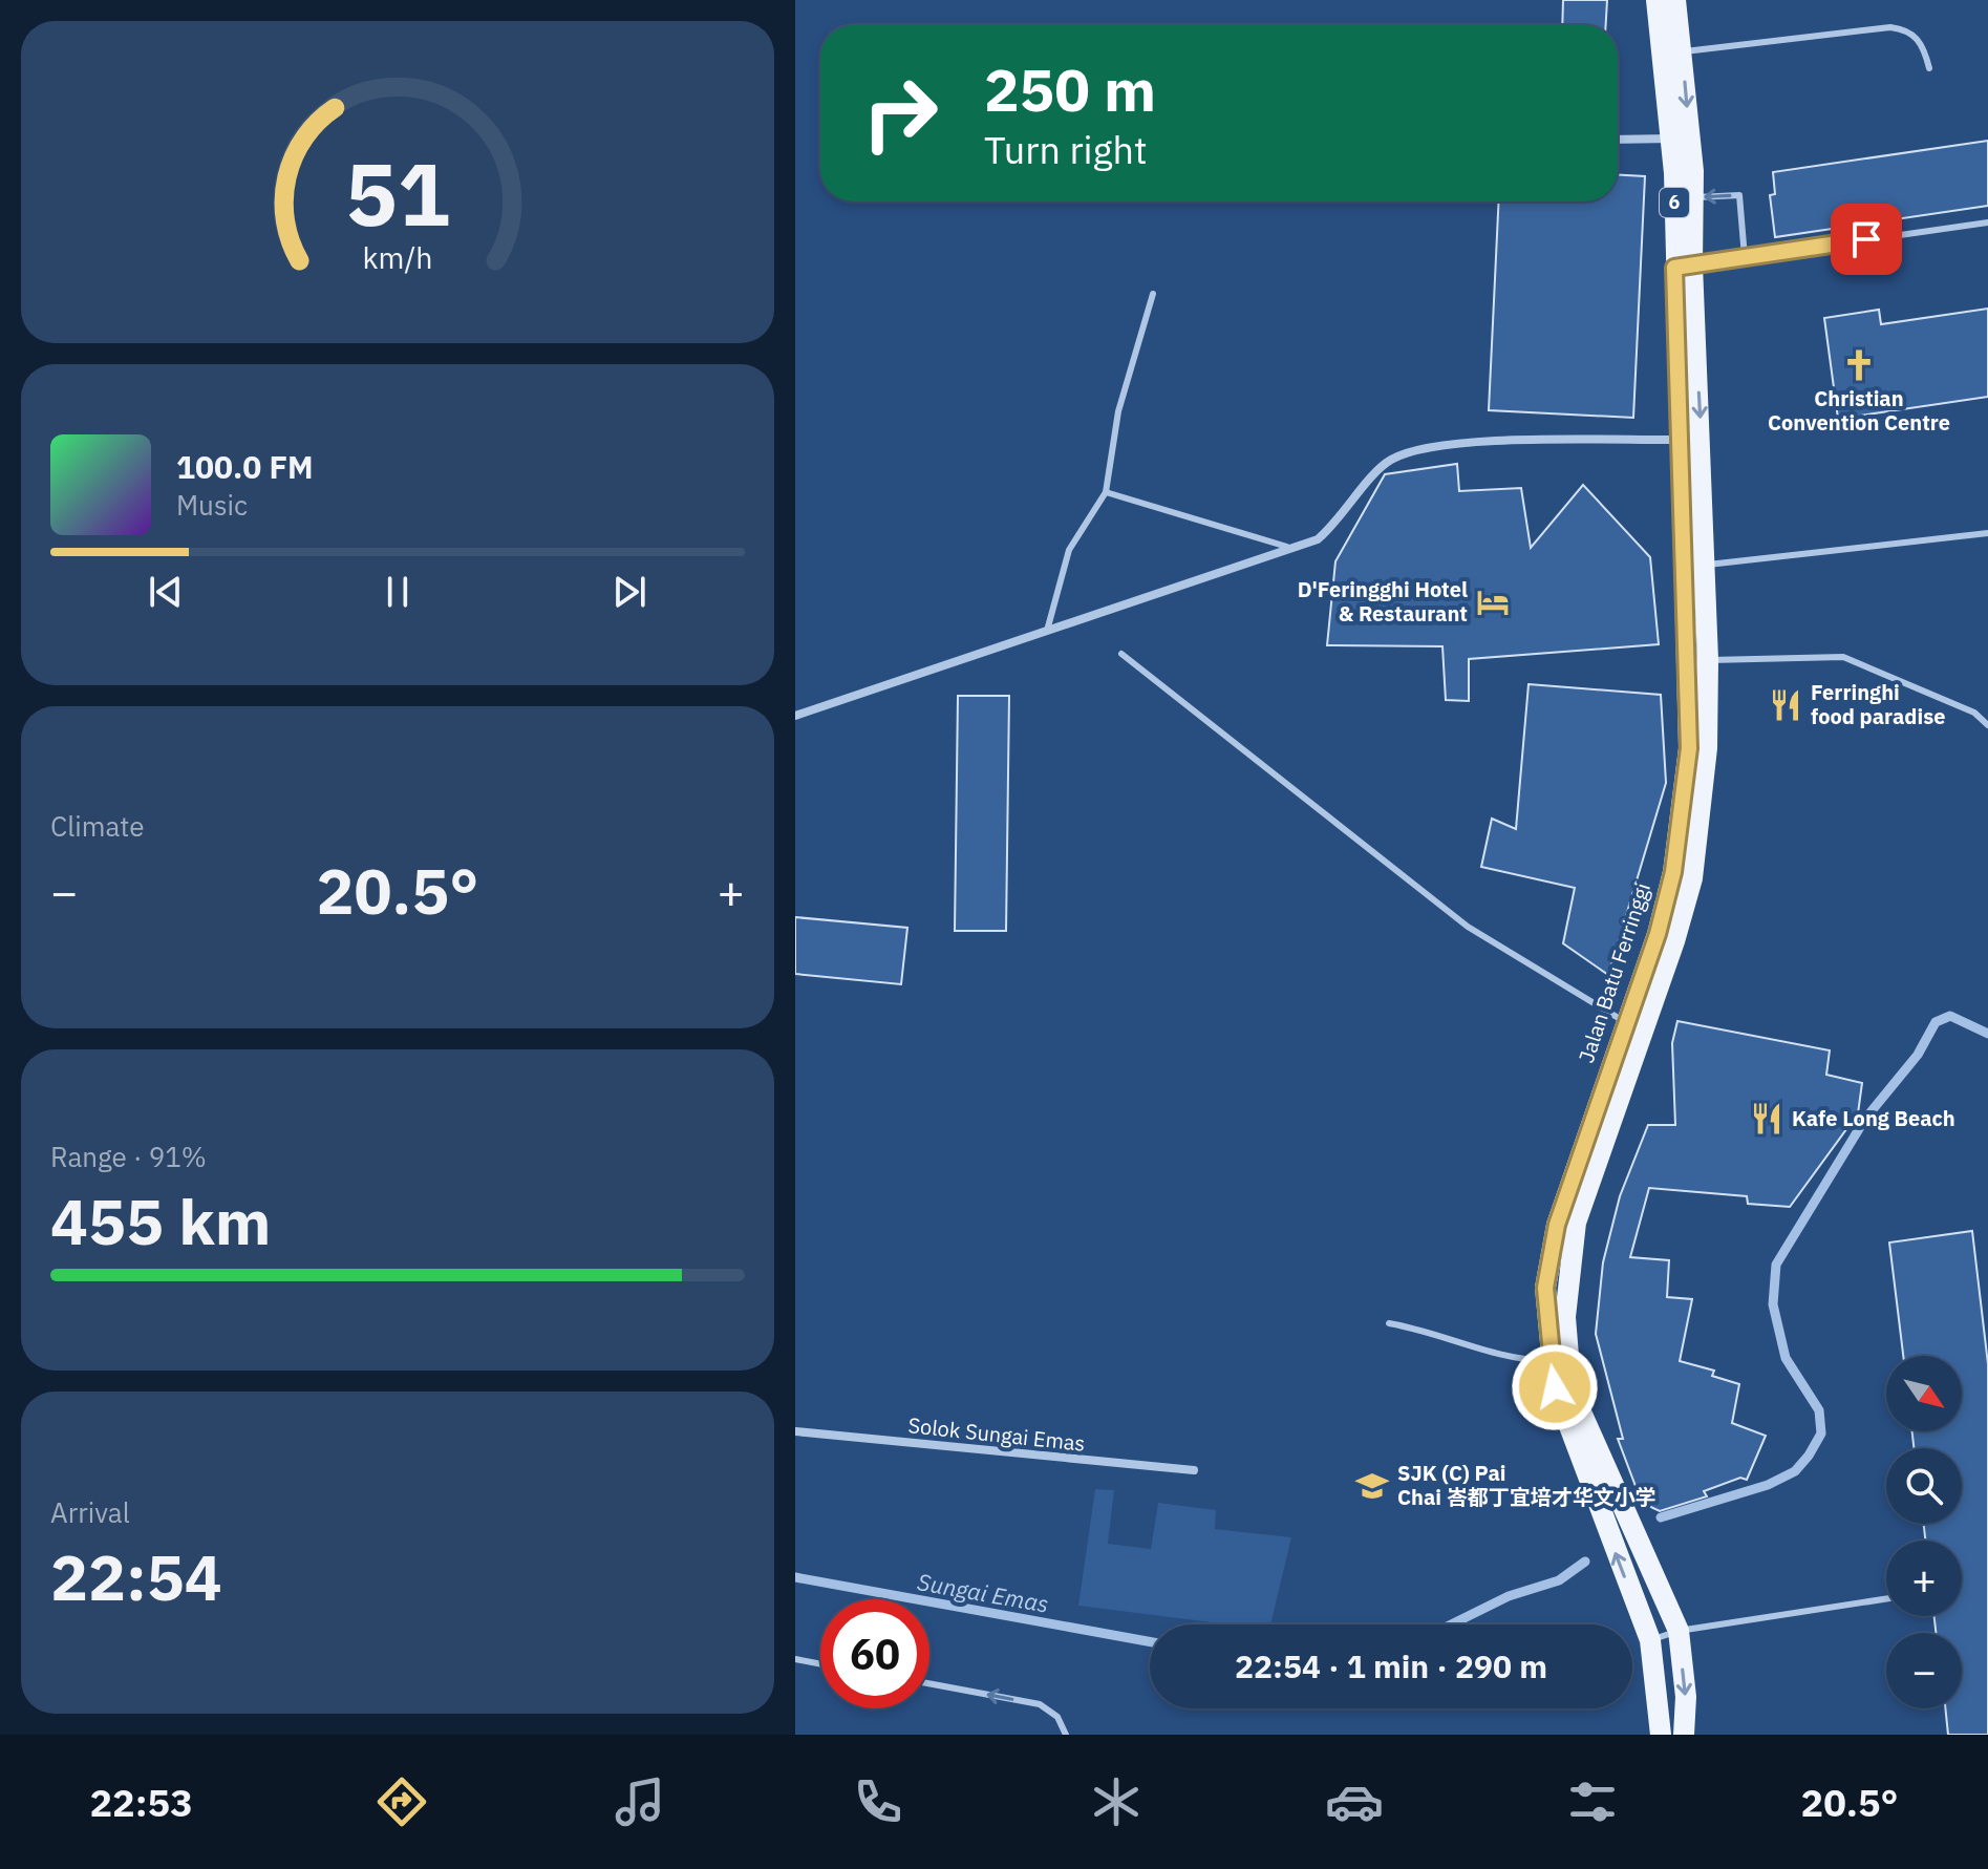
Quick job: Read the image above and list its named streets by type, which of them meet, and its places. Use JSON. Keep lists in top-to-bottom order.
{
  "streets": {
    "main road": ["6", "Jalan Batu Ferringgi"],
    "street": ["Solok Sungai Emas"]
  },
  "water": ["Sungai Emas"],
  "places": {
    "church": ["Christian Convention Centre"],
    "hotel": ["D'Feringghi Hotel & Restaurant"],
    "restaurant": ["Ferringhi food paradise", "Kafe Long Beach"],
    "school or university": ["SJK (C) Pai Chai 峇都丁宜培才华文小学"]
  },
  "north": "bottom right",
  "page": {
    "turn": ["250 m", "Turn right"],
    "song": ["100.0 FM", "Music"],
    "tile": [
      "Climate",
      ["Range · 91%", "455 km"],
      ["Arrival", "22:54"]
    ],
    "heat": ["−", "20.5°", "+"],
    "map_buttons": ["+", "−"],
    "limit": "60",
    "trip": "22:54 · 1 min · 290 m",
    "tabs": ["22:53", "20.5°"],
    "gauge": ["51", "km/h"]
  }
}
